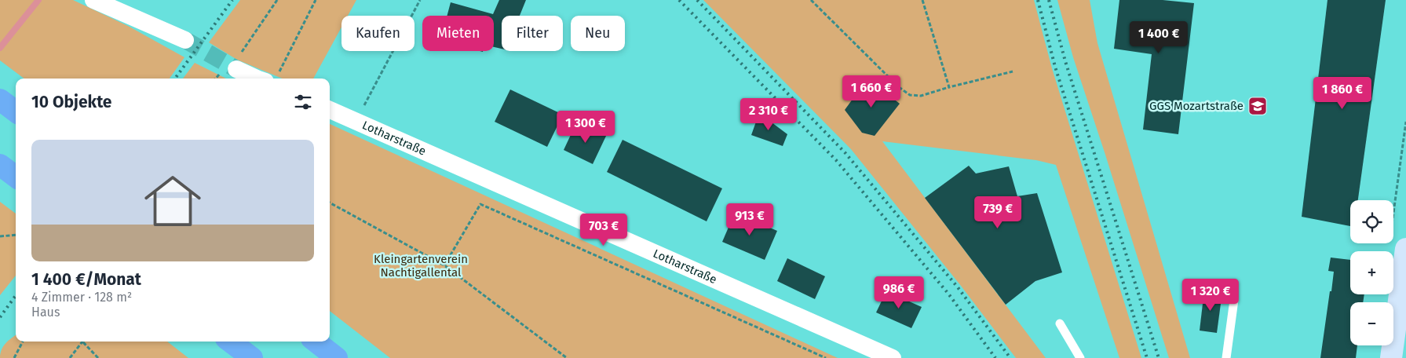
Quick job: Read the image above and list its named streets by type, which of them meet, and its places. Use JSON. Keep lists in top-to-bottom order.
{
  "streets": {
    "street": ["Lotharstraße"]
  },
  "parks": ["Kleingartenverein Nachtigallental"],
  "places": {
    "school or university": ["GGS Mozartstraße"]
  },
  "page": {
    "chip": [
      "Kaufen",
      "Mieten",
      "Filter",
      "Neu"
    ],
    "price": [
      "1 400 €",
      "1 660 €",
      "1 860 €",
      "2 310 €",
      "1 300 €",
      "739 €",
      "913 €",
      "703 €",
      "986 €",
      "1 320 €"
    ],
    "heading": "10 Objekte",
    "list": [
      {
        "name": "1 400 €/Monat",
        "note": "4 Zimmer · 128 m² · Haus"
      }
    ],
    "map_buttons": ["+", "−"]
  }
}
